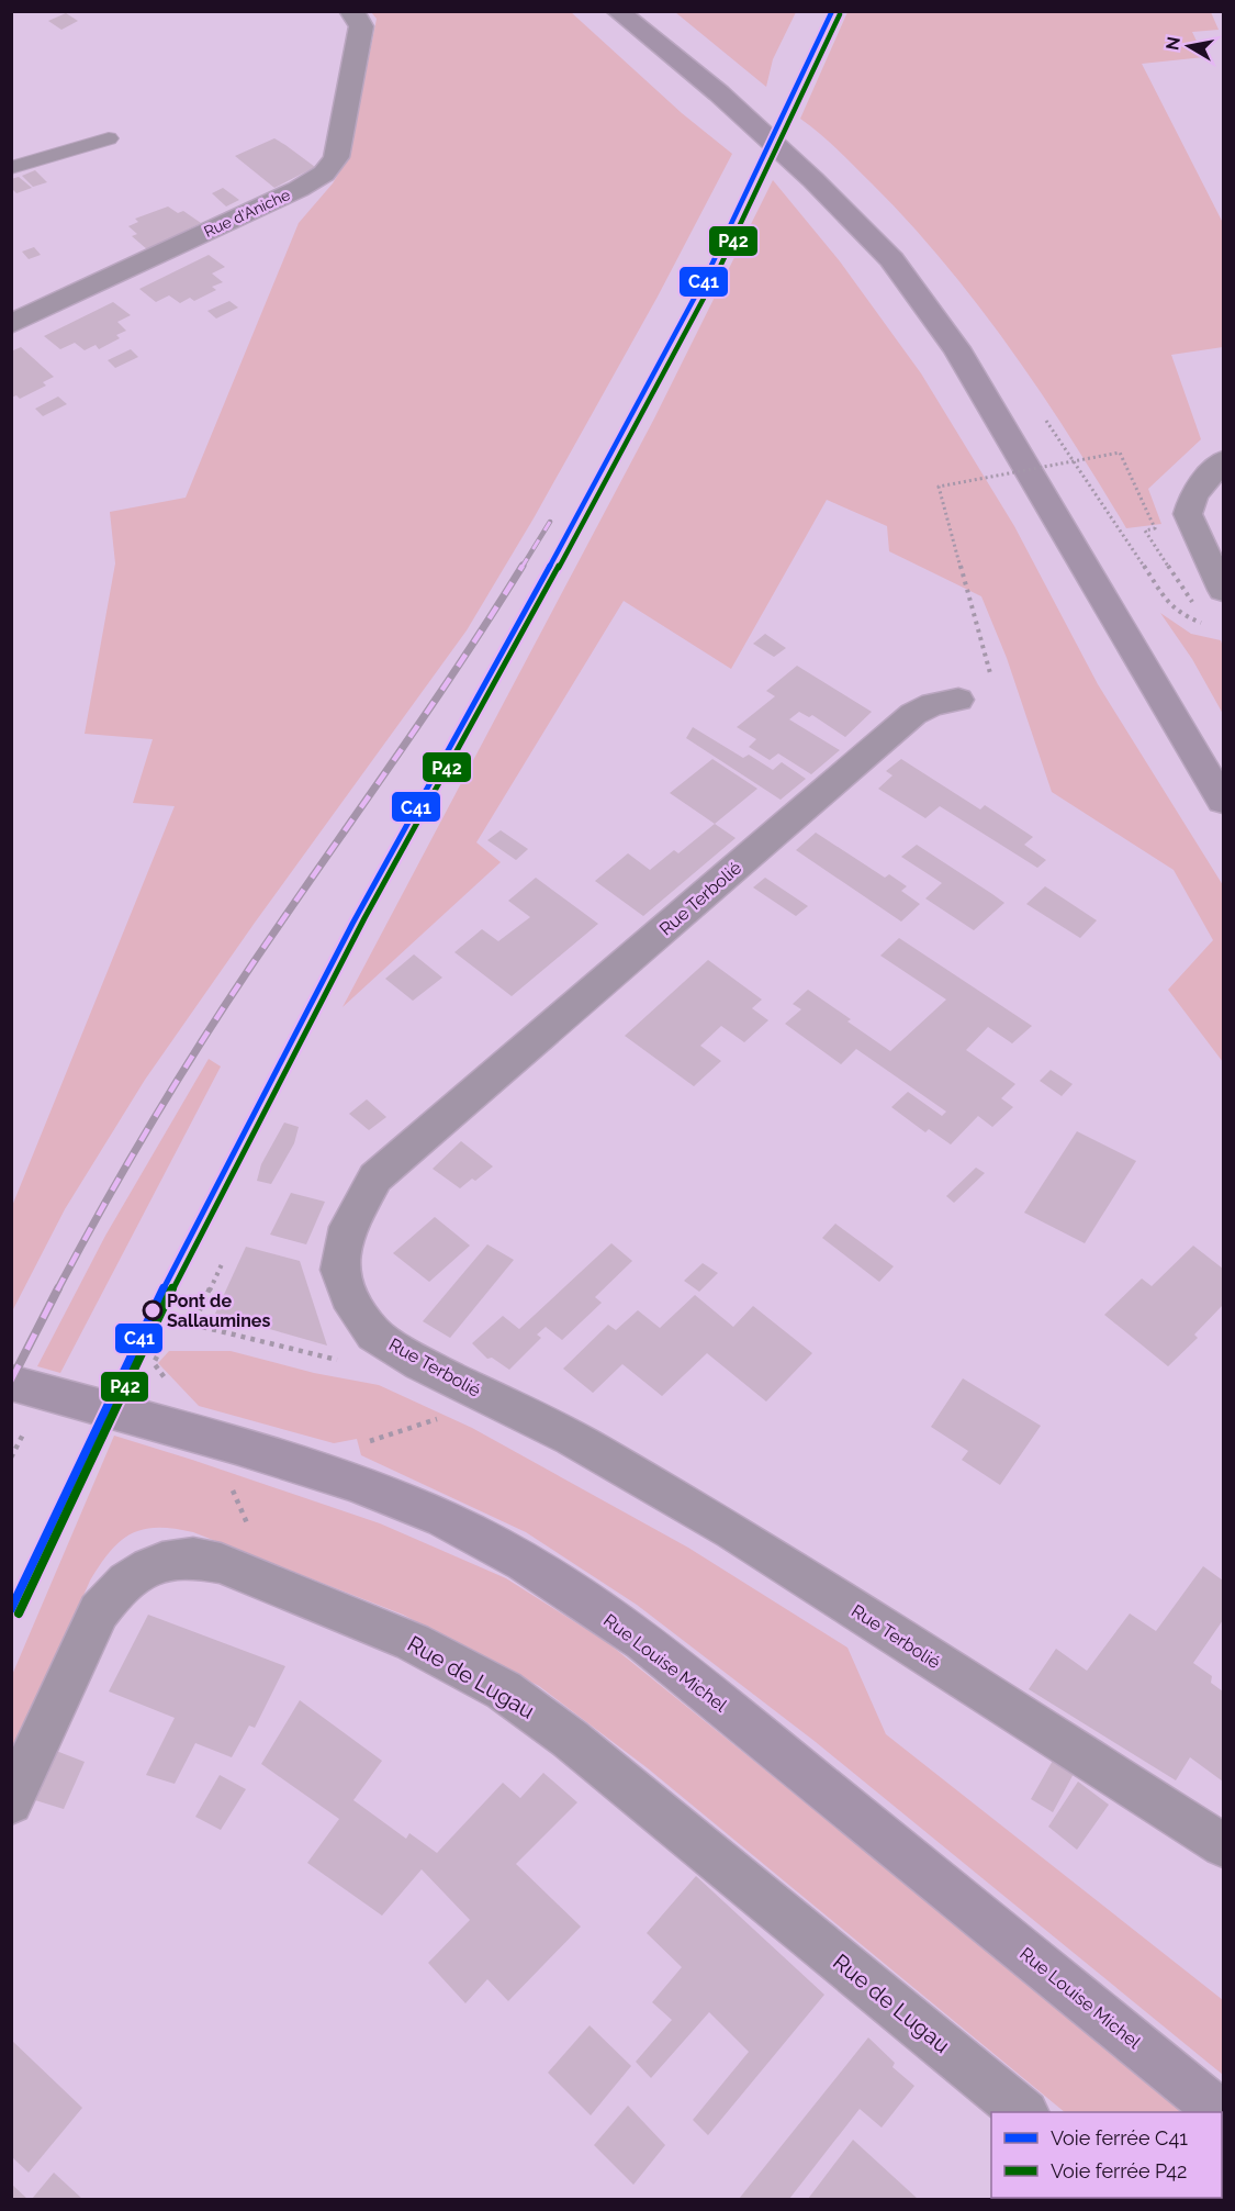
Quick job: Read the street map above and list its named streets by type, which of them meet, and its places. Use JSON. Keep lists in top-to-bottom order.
{
  "streets": {
    "main road": ["Rue Louise Michel"],
    "street": ["Rue d'Aniche", "Rue Terbolié", "Rue de Lugau"]
  },
  "places": ["Pont de Sallaumines"],
  "lines": ["rail line C41", "rail line P42"],
  "legend": ["Voie ferrée C41", "Voie ferrée P42"],
  "north": "left"
}
